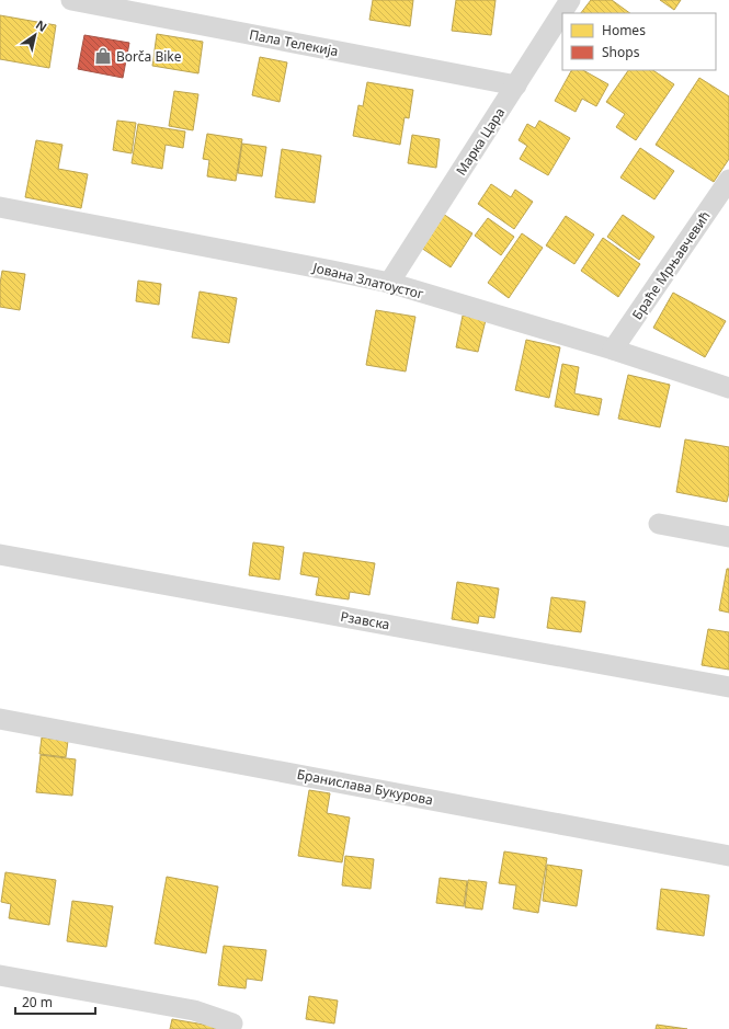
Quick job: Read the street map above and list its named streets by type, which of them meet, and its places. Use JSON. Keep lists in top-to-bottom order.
{
  "streets": {
    "street": [
      "Пала Телекија",
      "Марка Цара",
      "Браће Мрњавчевић",
      "Јована Златоустог",
      "Рзавска",
      "Бранислава Букурова"
    ]
  },
  "crossings": [
    ["Пала Телекија", "Марка Цара"],
    ["Марка Цара", "Јована Златоустог"],
    ["Браће Мрњавчевић", "Јована Златоустог"]
  ],
  "places": {
    "shop": ["Borča Bike"]
  },
  "legend": ["Homes", "Shops"],
  "scale_bar": "20 m",
  "north": "top right"
}
